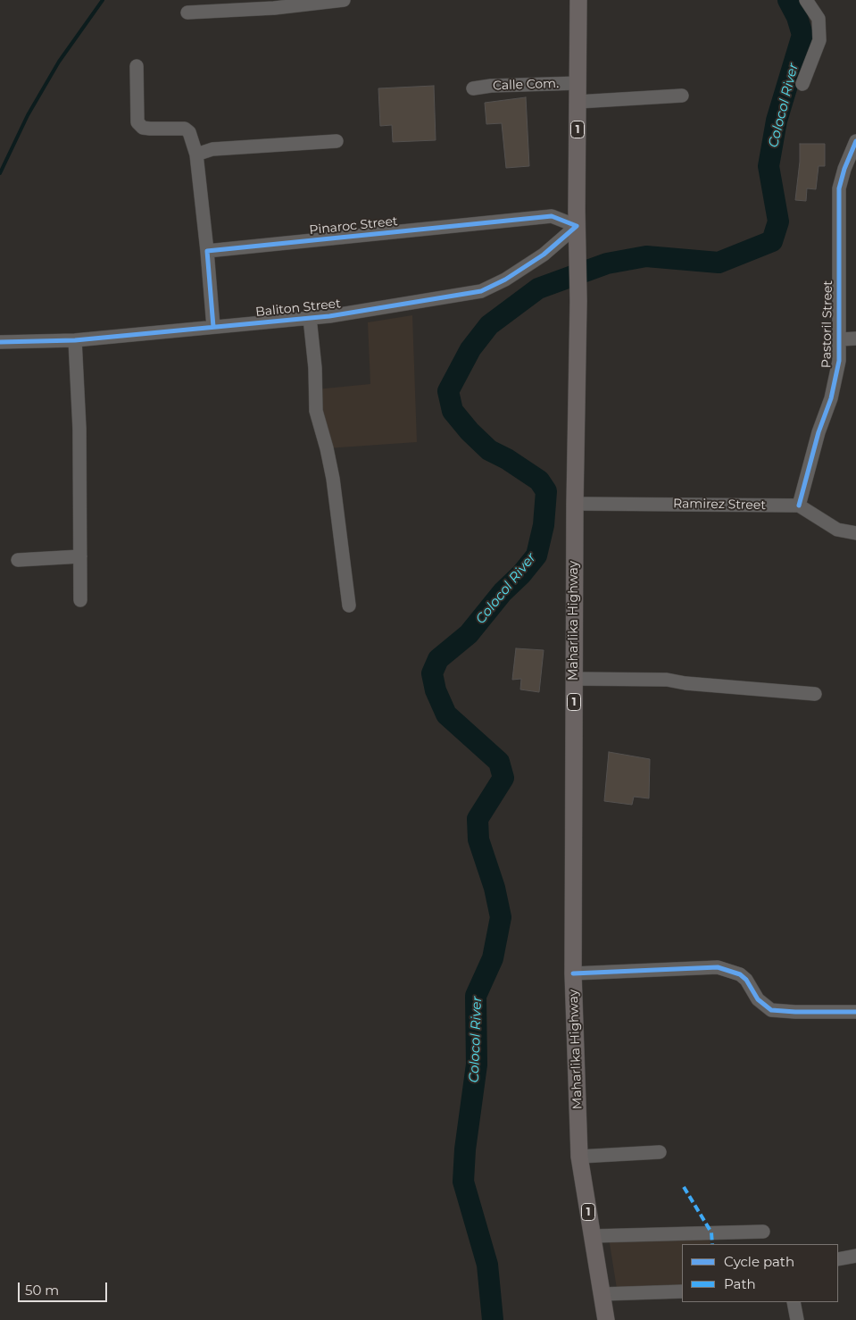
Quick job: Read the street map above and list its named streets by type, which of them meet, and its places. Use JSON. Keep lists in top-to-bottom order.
{
  "streets": {
    "main road": ["1", "Maharlika Highway"],
    "street": [
      "Calle Com.",
      "Pinaroc Street",
      "Baliton Street",
      "Pastoril Street",
      "Ramirez Street"
    ]
  },
  "crossings": [
    ["Calle Com.", "Maharlika Highway"],
    ["Pinaroc Street", "Baliton Street"],
    ["Pinaroc Street", "Maharlika Highway"],
    ["Baliton Street", "Maharlika Highway"],
    ["Pastoril Street", "Ramirez Street"],
    ["Ramirez Street", "Maharlika Highway"]
  ],
  "water": ["Colocol River"],
  "legend": ["Cycle path", "Path"],
  "scale_bar": "50 m"
}
